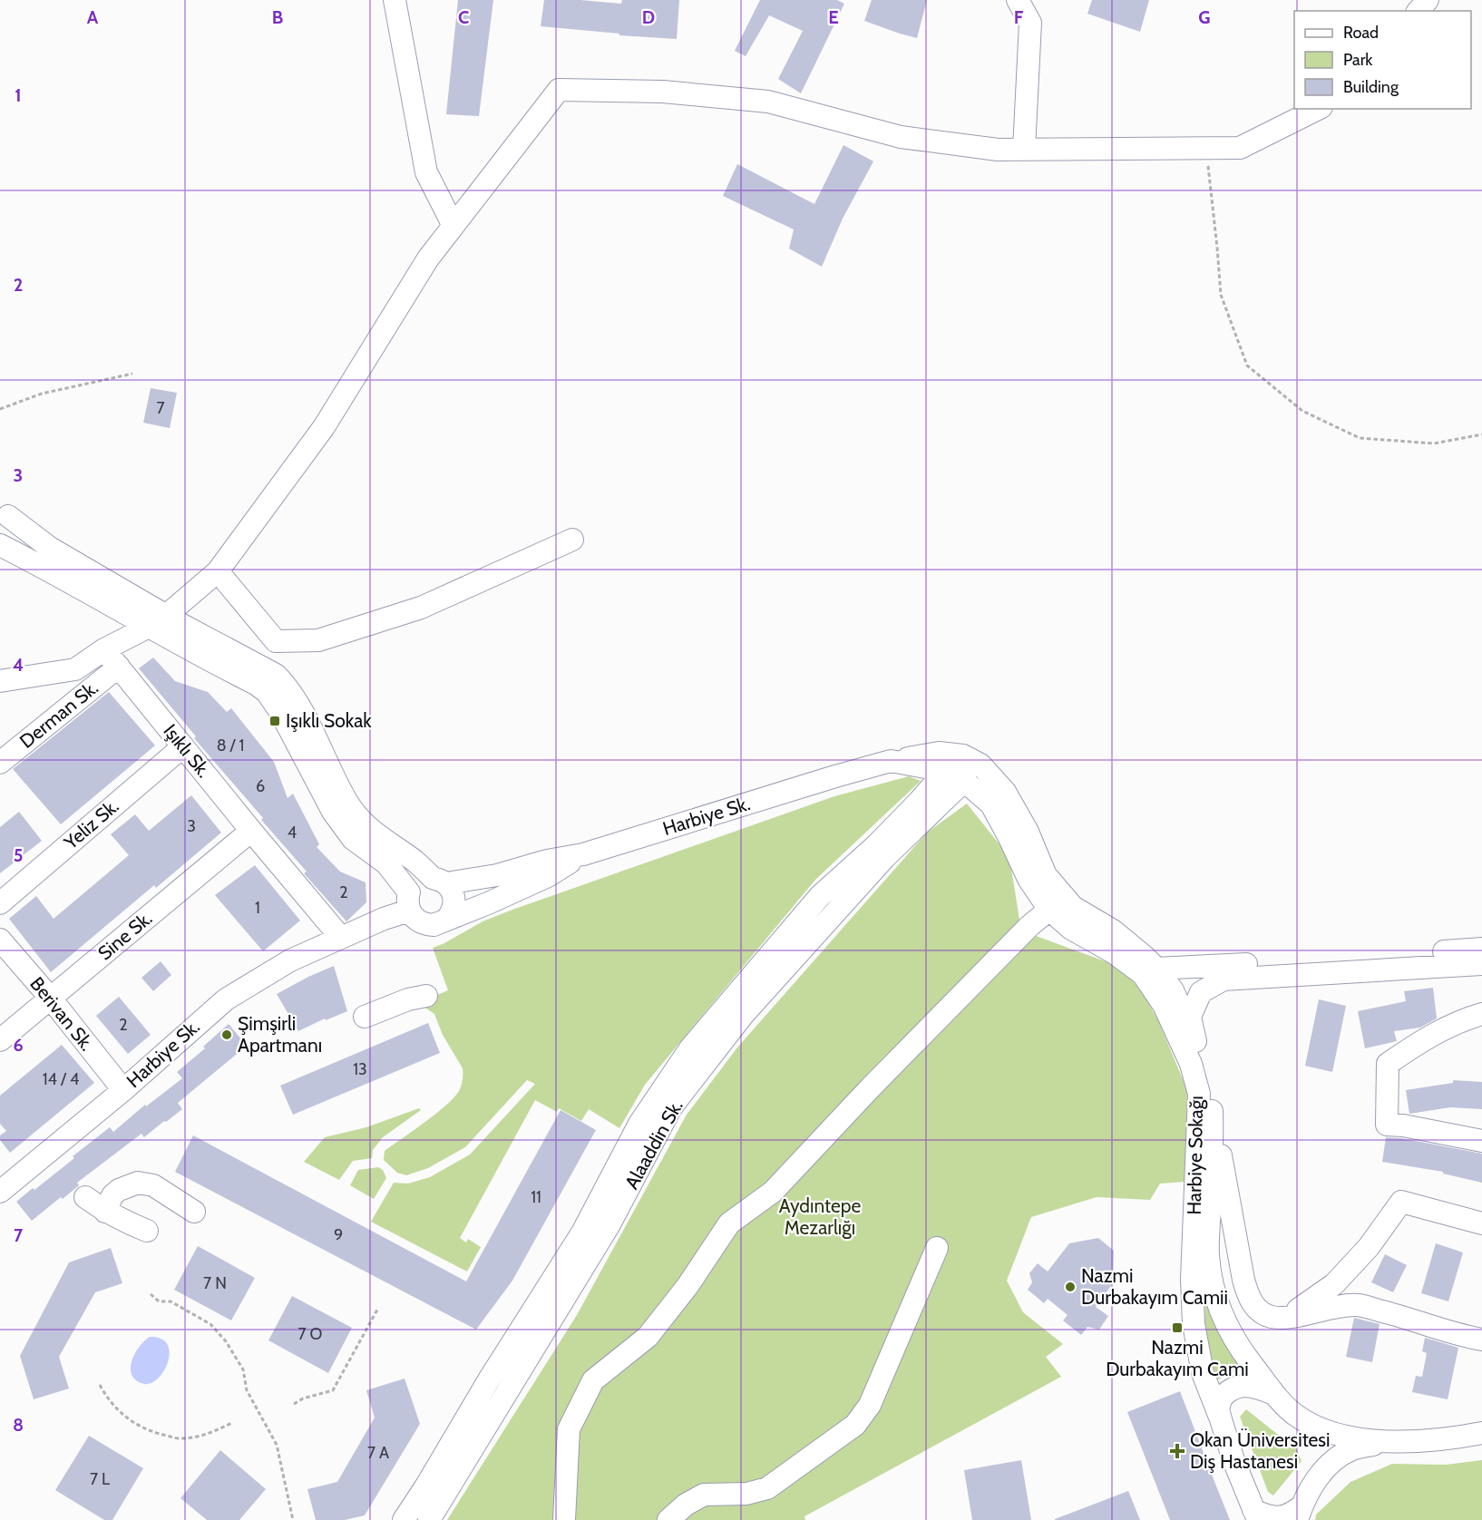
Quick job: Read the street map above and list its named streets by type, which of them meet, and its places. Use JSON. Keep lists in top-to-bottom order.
{
  "streets": {
    "street": [
      "Derman Sk.",
      "Işıklı Sk.",
      "Harbiye Sk.",
      "Yeliz Sk.",
      "Sine Sk.",
      "Berivan Sk.",
      "Alaaddin Sk.",
      "Harbiye Sokağı"
    ]
  },
  "crossings": [
    ["Derman Sk.", "Işıklı Sk."],
    ["Işıklı Sk.", "Harbiye Sk."],
    ["Işıklı Sk.", "Yeliz Sk."],
    ["Işıklı Sk.", "Sine Sk."],
    ["Harbiye Sk.", "Berivan Sk."],
    ["Harbiye Sk.", "Alaaddin Sk."],
    ["Harbiye Sk.", "Harbiye Sokağı"],
    ["Sine Sk.", "Berivan Sk."],
    ["Alaaddin Sk.", "Harbiye Sokağı"]
  ],
  "parks": ["Aydıntepe Mezarlığı"],
  "places": {
    "transit": ["Işıklı Sokak", "Nazmi Durbakayım Cami"],
    "other": ["Şimşirli Apartmanı", "Nazmi Durbakayım Camii"],
    "health": ["Okan Üniversitesi Diş Hastanesi"]
  },
  "house_numbers": [
    "7",
    "8 / 1",
    "6",
    "3",
    "4",
    "2",
    "1",
    "2",
    "13",
    "14 / 4",
    "11",
    "9",
    "7 N",
    "7 O",
    "7 A",
    "7 L"
  ],
  "legend": ["Road", "Park", "Building"],
  "grid": {
    "columns": [
      "A",
      "B",
      "C",
      "D",
      "E",
      "F",
      "G"
    ],
    "rows": [
      "1",
      "2",
      "3",
      "4",
      "5",
      "6",
      "7",
      "8"
    ]
  }
}
